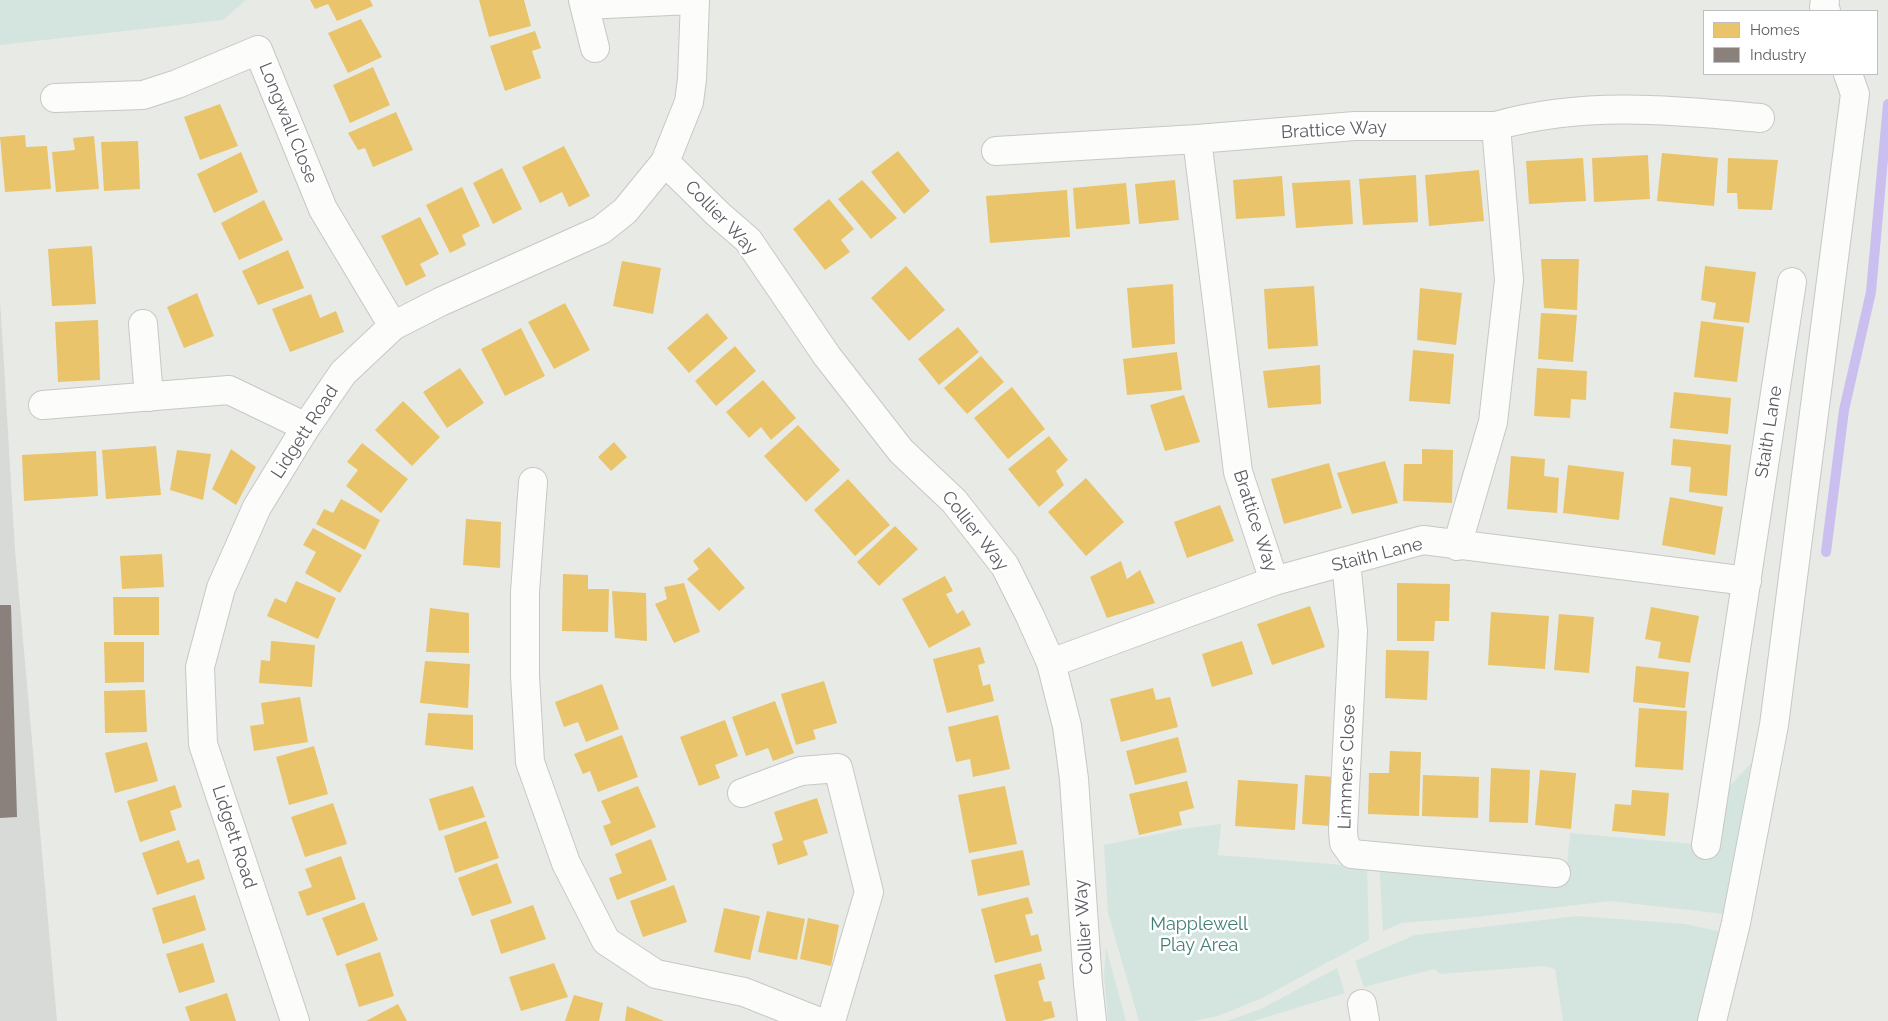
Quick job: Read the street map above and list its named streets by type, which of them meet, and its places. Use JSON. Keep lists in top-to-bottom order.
{
  "streets": {
    "street": [
      "Longwall Close",
      "Brattice Way",
      "Collier Way",
      "Lidgett Road",
      "Staith Lane",
      "Limmers Close"
    ]
  },
  "crossings": [
    ["Longwall Close", "Lidgett Road"],
    ["Brattice Way", "Staith Lane"],
    ["Collier Way", "Lidgett Road"],
    ["Collier Way", "Staith Lane"],
    ["Staith Lane", "Limmers Close"]
  ],
  "parks": ["Mapplewell Play Area"],
  "legend": ["Homes", "Industry"]
}
